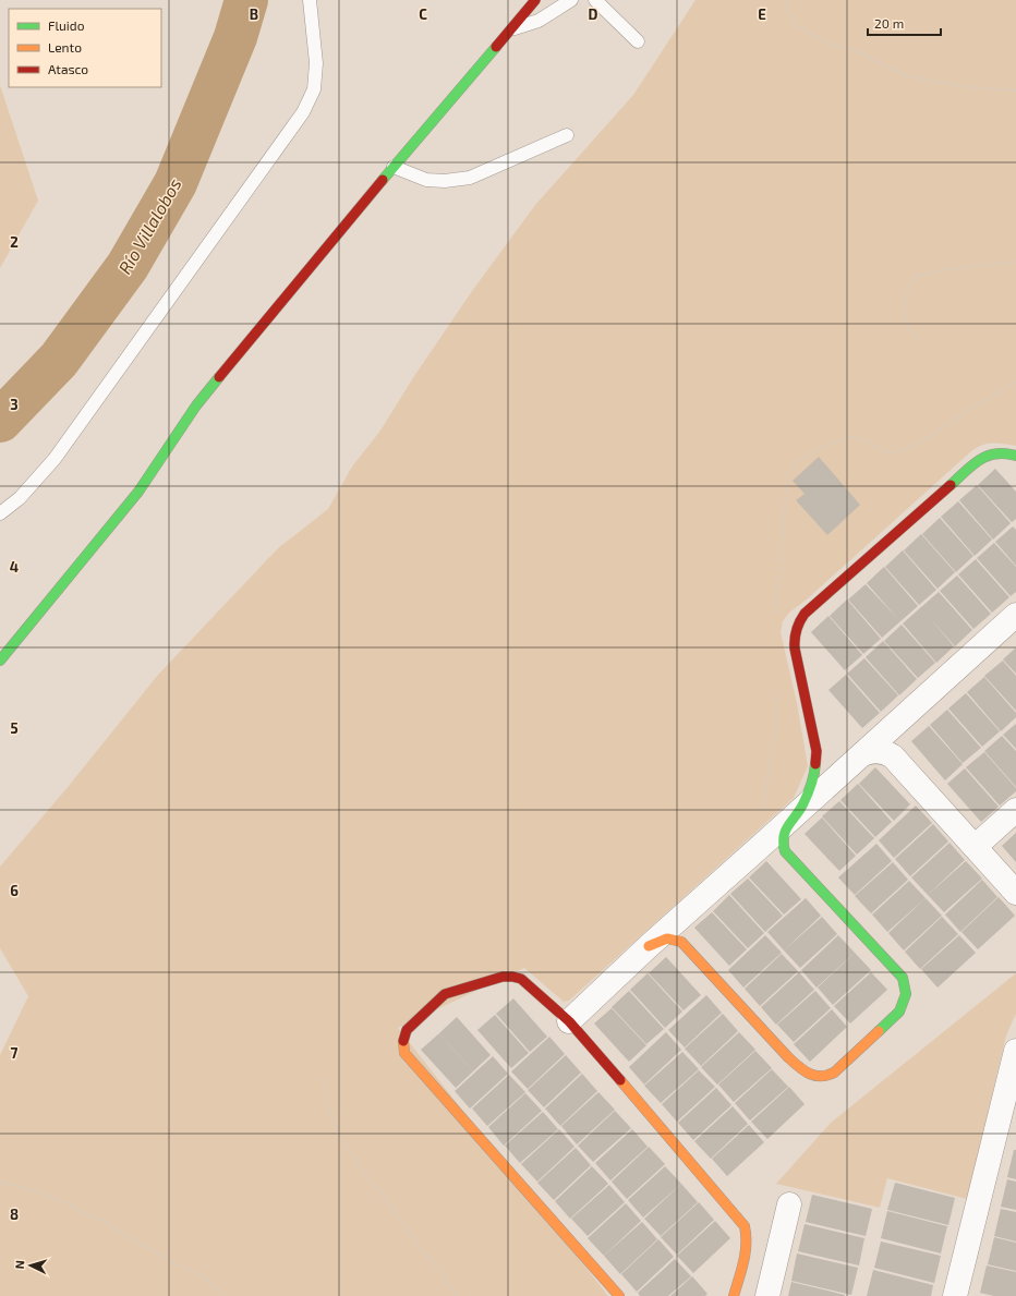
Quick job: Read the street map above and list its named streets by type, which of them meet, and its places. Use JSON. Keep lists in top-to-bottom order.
{
  "water": ["Río Villalobos"],
  "legend": ["Fluido", "Lento", "Atasco"],
  "scale_bar": "20 m",
  "north": "left",
  "grid": {
    "columns": [
      "B",
      "C",
      "D",
      "E"
    ],
    "rows": [
      "2",
      "3",
      "4",
      "5",
      "6",
      "7",
      "8"
    ]
  }
}
